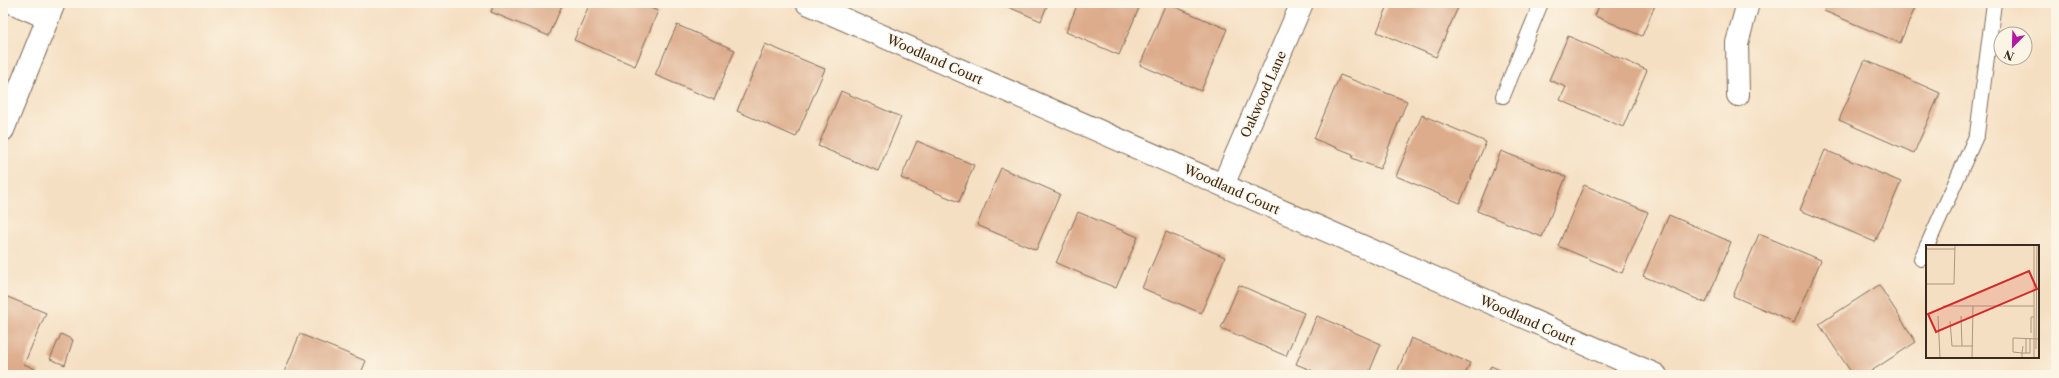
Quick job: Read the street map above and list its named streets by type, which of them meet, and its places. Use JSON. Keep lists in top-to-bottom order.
{
  "streets": {
    "street": ["Woodland Court", "Oakwood Lane"]
  },
  "crossings": [
    ["Woodland Court", "Oakwood Lane"]
  ],
  "north": "bottom left"
}
